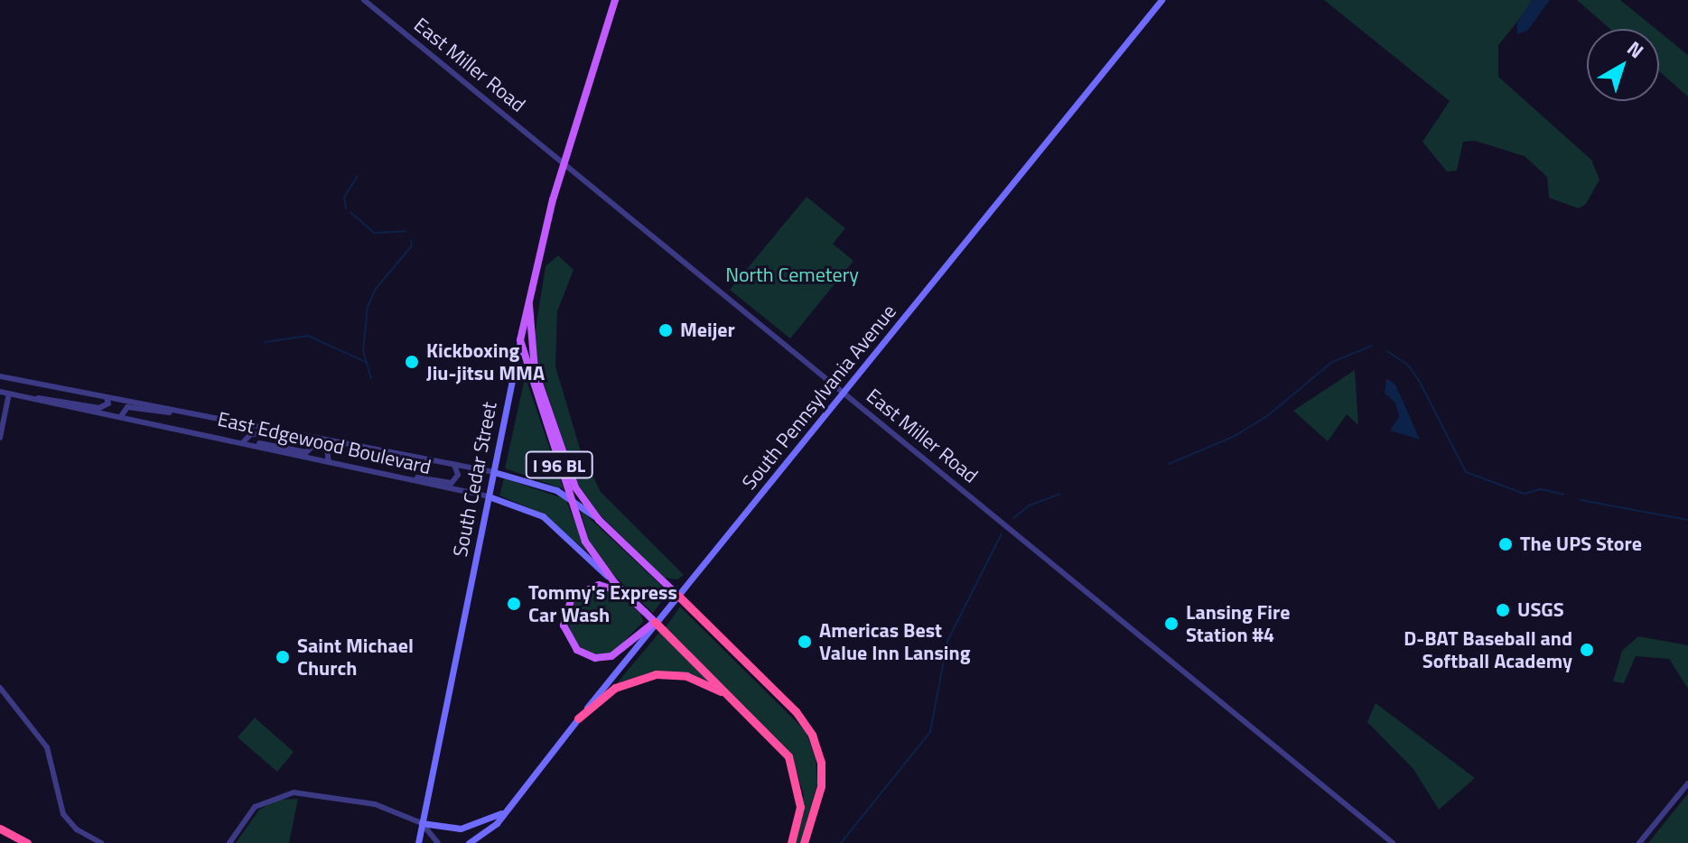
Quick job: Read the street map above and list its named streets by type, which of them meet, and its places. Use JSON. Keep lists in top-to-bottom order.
{
  "streets": {
    "highway": ["I 96 BL"],
    "main road": ["South Pennsylvania Avenue", "East Edgewood Boulevard", "South Cedar Street"],
    "street": ["East Miller Road"]
  },
  "crossings": [
    ["East Miller Road", "South Pennsylvania Avenue"],
    ["East Miller Road", "South Cedar Street"],
    ["South Pennsylvania Avenue", "I 96 BL"],
    ["East Edgewood Boulevard", "I 96 BL"],
    ["East Edgewood Boulevard", "South Cedar Street"],
    ["I 96 BL", "South Cedar Street"]
  ],
  "parks": ["North Cemetery"],
  "places": [
    "Meijer",
    "Kickboxing Jiu-jitsu MMA",
    "The UPS Store",
    "Tommy's Express Car Wash",
    "USGS",
    "Lansing Fire Station #4",
    "Americas Best Value Inn Lansing",
    "D-BAT Baseball and Softball Academy",
    "Saint Michael Church"
  ],
  "north": "top right"
}
